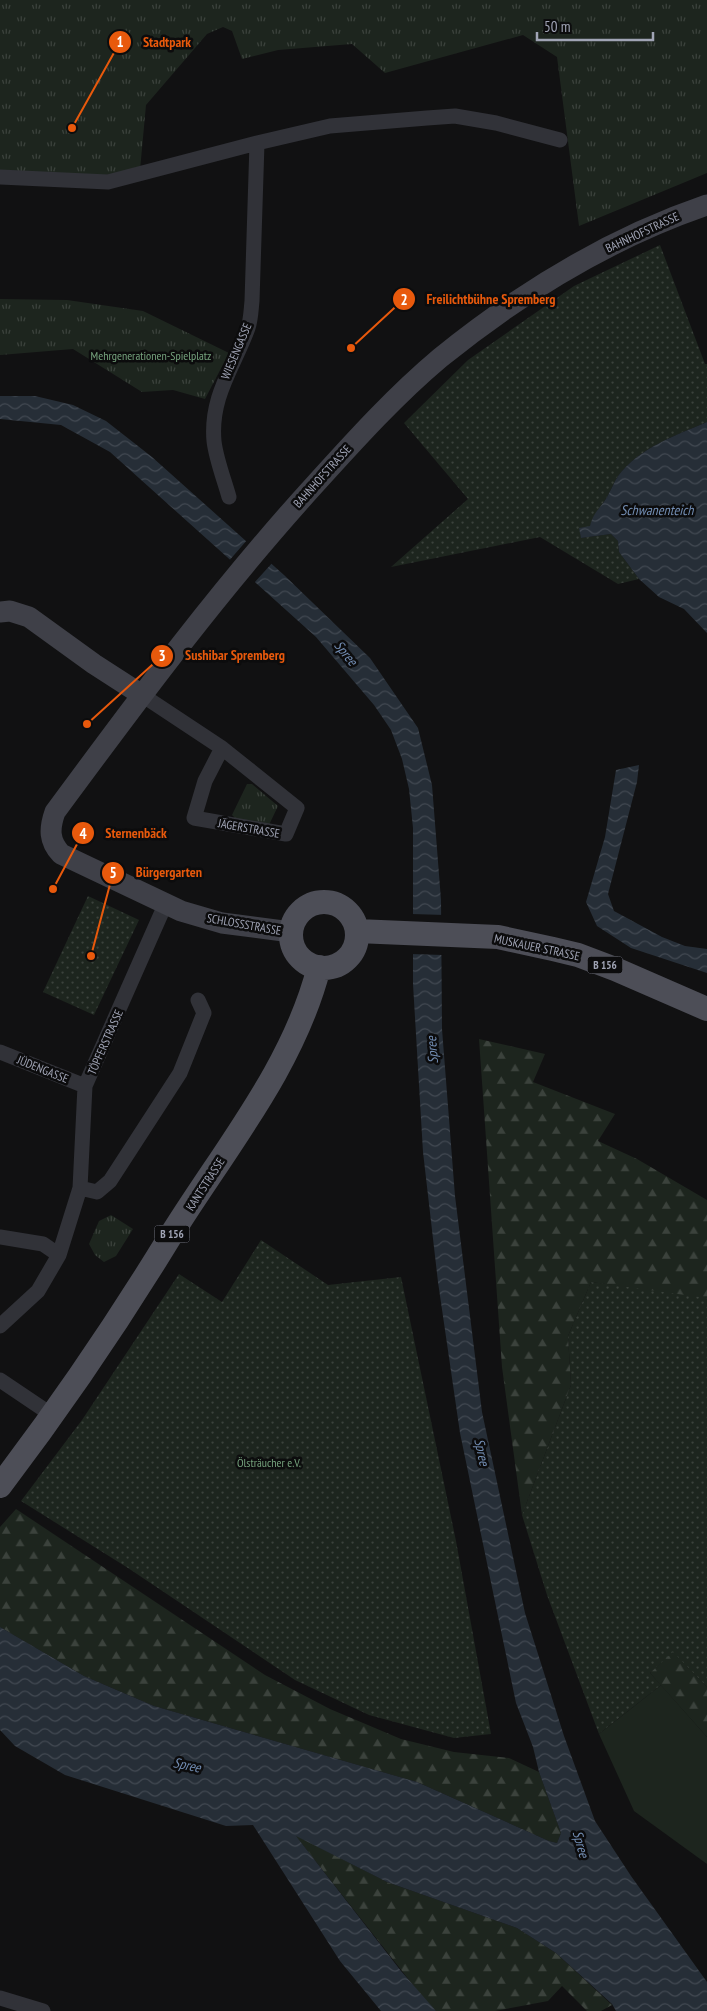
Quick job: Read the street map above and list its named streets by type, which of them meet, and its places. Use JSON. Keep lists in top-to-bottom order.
{
  "streets": {
    "main road": ["MUSKAUER STRASSE", "B 156", "KANTSTRASSE"],
    "street": [
      "BAHNHOFSTRASSE",
      "WIESENGASSE",
      "JÄGERSTRASSE",
      "SCHLOSSSTRASSE",
      "TÖPFERSTRASSE",
      "JÜDENGASSE"
    ]
  },
  "crossings": [
    ["BAHNHOFSTRASSE", "JÄGERSTRASSE"],
    ["BAHNHOFSTRASSE", "SCHLOSSSTRASSE"],
    ["SCHLOSSSTRASSE", "MUSKAUER STRASSE"],
    ["SCHLOSSSTRASSE", "TÖPFERSTRASSE"],
    ["SCHLOSSSTRASSE", "KANTSTRASSE"],
    ["MUSKAUER STRASSE", "KANTSTRASSE"],
    ["TÖPFERSTRASSE", "JÜDENGASSE"]
  ],
  "water": ["Schwanenteich", "Spree"],
  "parks": ["Mehrgenerationen-Spielplatz", "Ölsträucher e.V."],
  "places": [
    "Stadtpark",
    "Freilichtbühne Spremberg",
    "Sushibar Spremberg",
    "Sternenbäck",
    "Bürgergarten"
  ],
  "scale_bar": "50 m"
}
